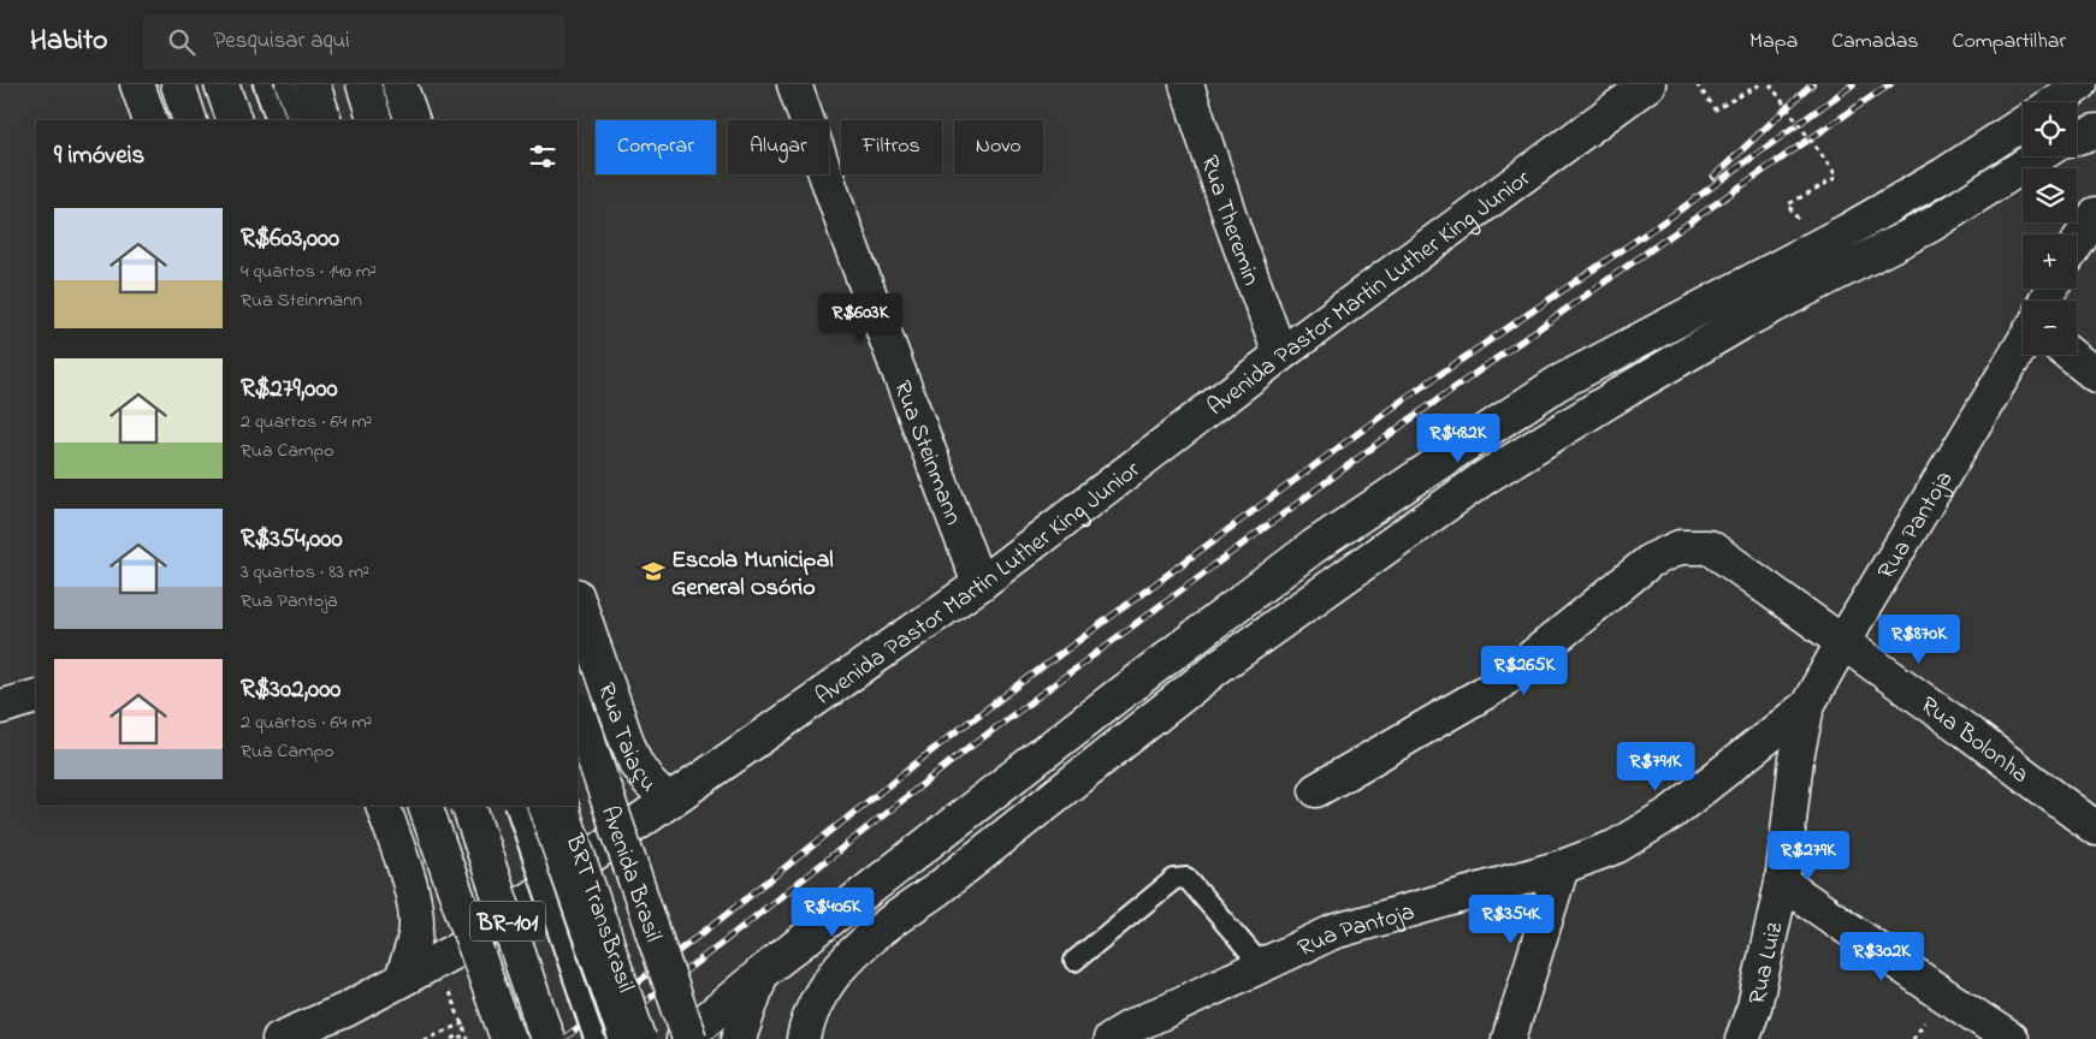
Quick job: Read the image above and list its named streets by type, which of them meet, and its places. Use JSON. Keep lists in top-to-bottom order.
{
  "streets": {
    "main road": [
      "Rua Theremin",
      "Avenida Pastor Martin Luther King Junior",
      "Rua Steinmann",
      "Rua Pantoja",
      "Rua Taiaçu",
      "Rua Bolonha",
      "Avenida Brasil",
      "BR-101",
      "Rua Luiz"
    ],
    "lane": ["BRT TransBrasil"]
  },
  "crossings": [
    ["Rua Theremin", "Avenida Pastor Martin Luther King Junior"],
    ["Avenida Pastor Martin Luther King Junior", "Rua Steinmann"],
    ["Avenida Pastor Martin Luther King Junior", "Rua Taiaçu"],
    ["Rua Pantoja", "Rua Bolonha"],
    ["Rua Pantoja", "Rua Luiz"]
  ],
  "places": {
    "school or university": ["Escola Municipal General Osório"]
  },
  "page": {
    "header": "Habito",
    "search": "Pesquisar aqui",
    "nav": ["Mapa", "Camadas", "Compartilhar"],
    "map_buttons": ["+", "−"],
    "chip": [
      "Comprar",
      "Alugar",
      "Filtros",
      "Novo"
    ],
    "heading": "9 imóveis",
    "list": [
      {
        "name": "R$603,000",
        "note": "4 quartos · 140 m² · Rua Steinmann"
      },
      {
        "name": "R$279,000",
        "note": "2 quartos · 64 m² · Rua Campo"
      },
      {
        "name": "R$354,000",
        "note": "3 quartos · 83 m² · Rua Pantoja"
      },
      {
        "name": "R$302,000",
        "note": "2 quartos · 64 m² · Rua Campo"
      }
    ],
    "price": [
      "R$603K",
      "R$482K",
      "R$870K",
      "R$265K",
      "R$791K",
      "R$279K",
      "R$406K",
      "R$354K",
      "R$302K"
    ]
  }
}
